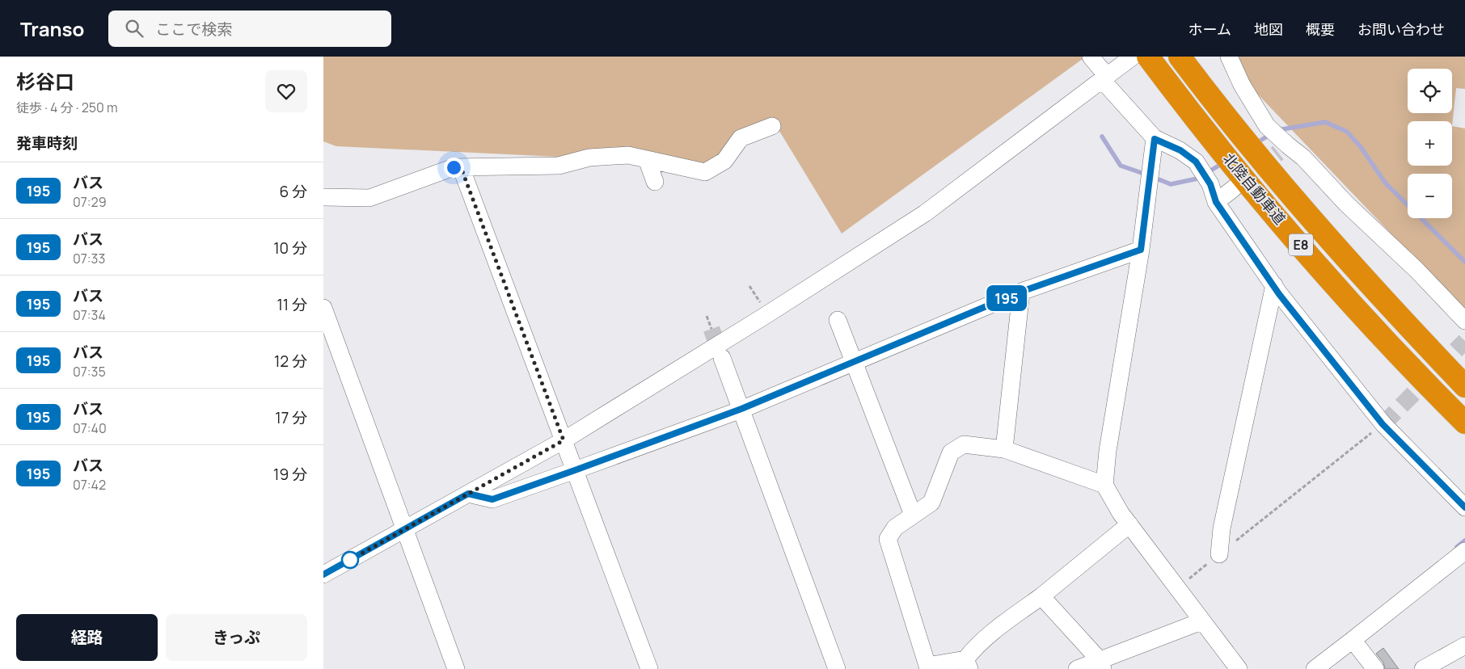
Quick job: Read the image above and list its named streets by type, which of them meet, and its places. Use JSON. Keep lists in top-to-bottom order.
{
  "streets": {
    "highway": ["北陸自動車道", "E8"]
  },
  "lines": ["bus line 195"],
  "page": {
    "header": "Transo",
    "search": "ここで検索",
    "nav": [
      "ホーム",
      "地図",
      "概要",
      "お問い合わせ"
    ],
    "heading": [
      ["杉谷口", "徒歩 · 4 分 · 250 m"],
      "発車時刻"
    ],
    "on_map": "195",
    "map_buttons": ["+", "−"],
    "list": [
      {
        "mark": "195",
        "name": "バス",
        "note": "07:29",
        "value": "6 分"
      },
      {
        "mark": "195",
        "name": "バス",
        "note": "07:33",
        "value": "10 分"
      },
      {
        "mark": "195",
        "name": "バス",
        "note": "07:34",
        "value": "11 分"
      },
      {
        "mark": "195",
        "name": "バス",
        "note": "07:35",
        "value": "12 分"
      },
      {
        "mark": "195",
        "name": "バス",
        "note": "07:40",
        "value": "17 分"
      },
      {
        "mark": "195",
        "name": "バス",
        "note": "07:42",
        "value": "19 分"
      }
    ],
    "buttons": ["経路", "きっぷ"]
  }
}
